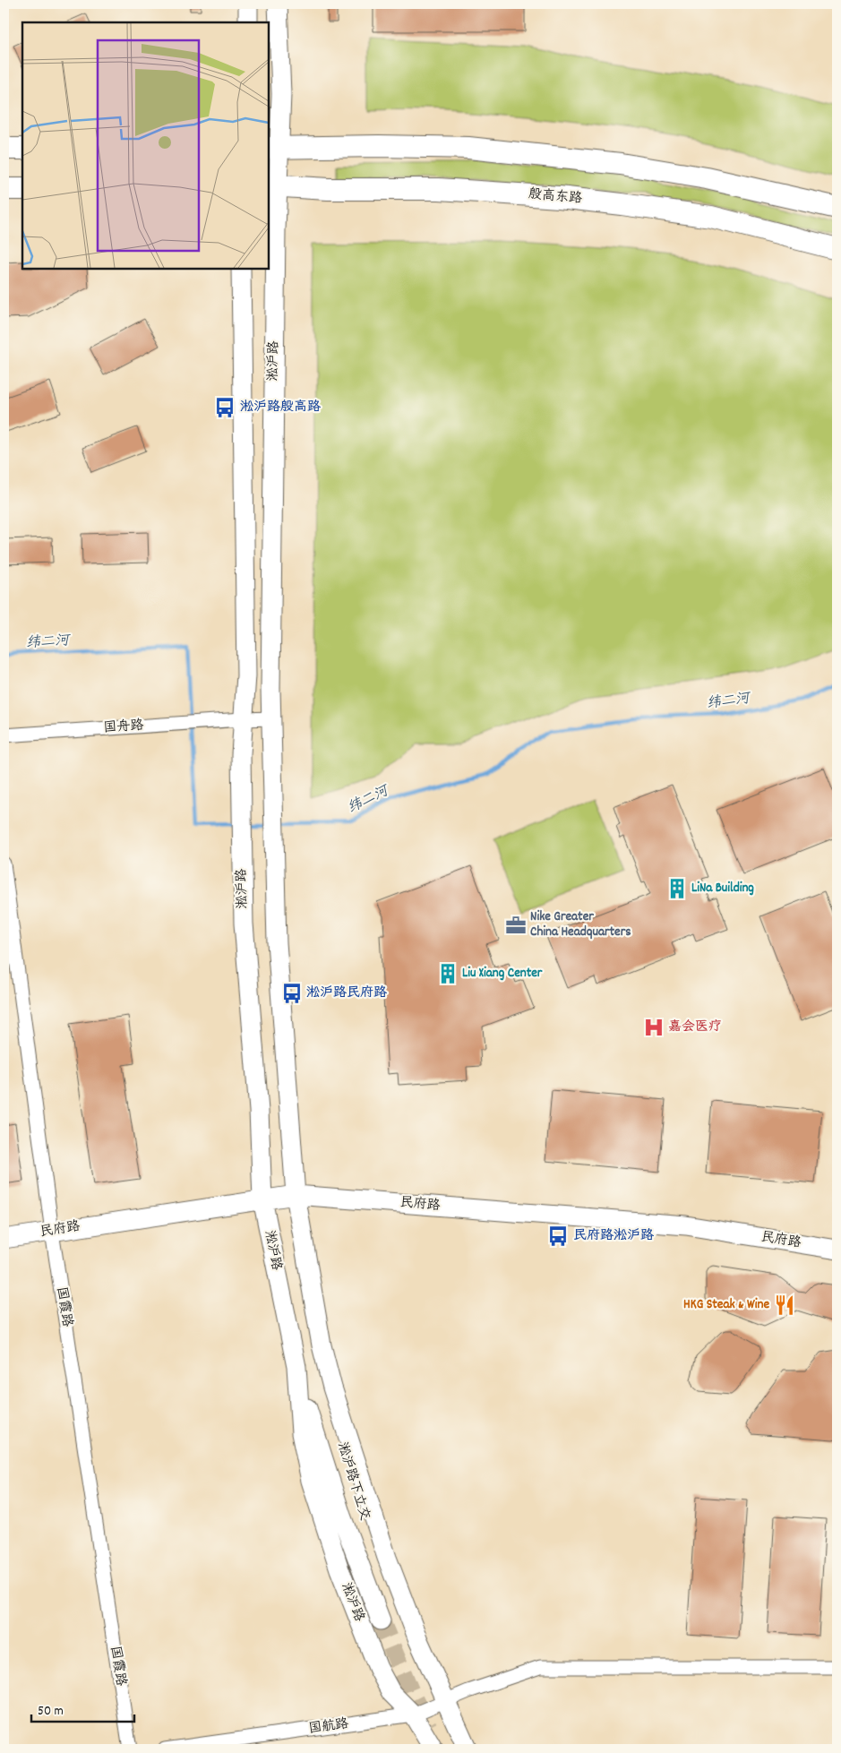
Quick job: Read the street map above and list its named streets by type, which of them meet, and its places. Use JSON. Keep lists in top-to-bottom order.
{
  "streets": {
    "main road": [
      "殷高东路",
      "淞沪路",
      "民府路",
      "淞沪路下立交"
    ],
    "street": ["国舟路", "国霞路", "国航路"]
  },
  "crossings": [
    ["殷高东路", "淞沪路"],
    ["淞沪路", "国舟路"],
    ["淞沪路", "民府路"],
    ["淞沪路", "淞沪路下立交"],
    ["淞沪路", "国航路"],
    ["民府路", "国霞路"]
  ],
  "water": ["纬二河"],
  "places": {
    "bus stop": ["淞沪路殷高路", "淞沪路民府路", "民府路淞沪路"],
    "building": ["LiNa Building", "Liu Xiang Center"],
    "office": ["Nike Greater China Headquarters"],
    "hospital": ["嘉会医疗"],
    "restaurant": ["HKG Steak & Wine"]
  },
  "scale_bar": "50 m"
}
